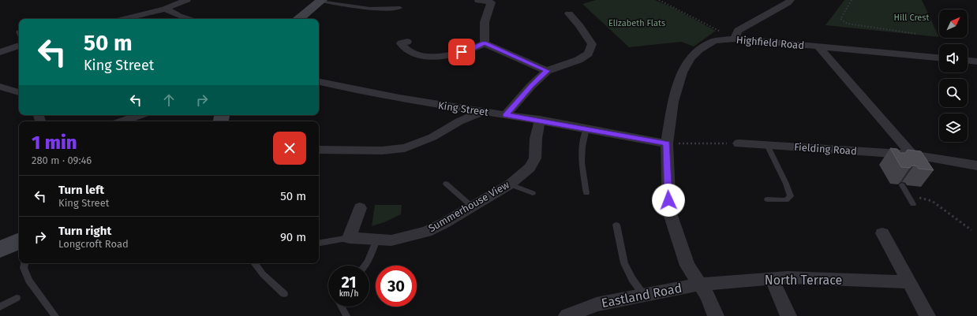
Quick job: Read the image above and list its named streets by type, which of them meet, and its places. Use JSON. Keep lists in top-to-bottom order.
{
  "streets": {
    "street": [
      "Highfield Road",
      "King Street",
      "Fielding Road",
      "Summerhouse View",
      "North Terrace",
      "Eastland Road"
    ]
  },
  "crossings": [
    ["Highfield Road", "King Street"],
    ["Highfield Road", "North Terrace"],
    ["Highfield Road", "Eastland Road"],
    ["King Street", "Summerhouse View"],
    ["North Terrace", "Eastland Road"]
  ],
  "parks": ["Hill Crest", "Elizabeth Flats"],
  "north": "top right",
  "page": {
    "turn": ["50 m", "King Street"],
    "heading": ["1 min", "280 m · 09:46"],
    "list": [
      {
        "name": "Turn left",
        "note": "King Street",
        "value": "50 m"
      },
      {
        "name": "Turn right",
        "note": "Longcroft Road",
        "value": "90 m"
      }
    ],
    "speed": "21 km/h",
    "limit": "30"
  }
}
